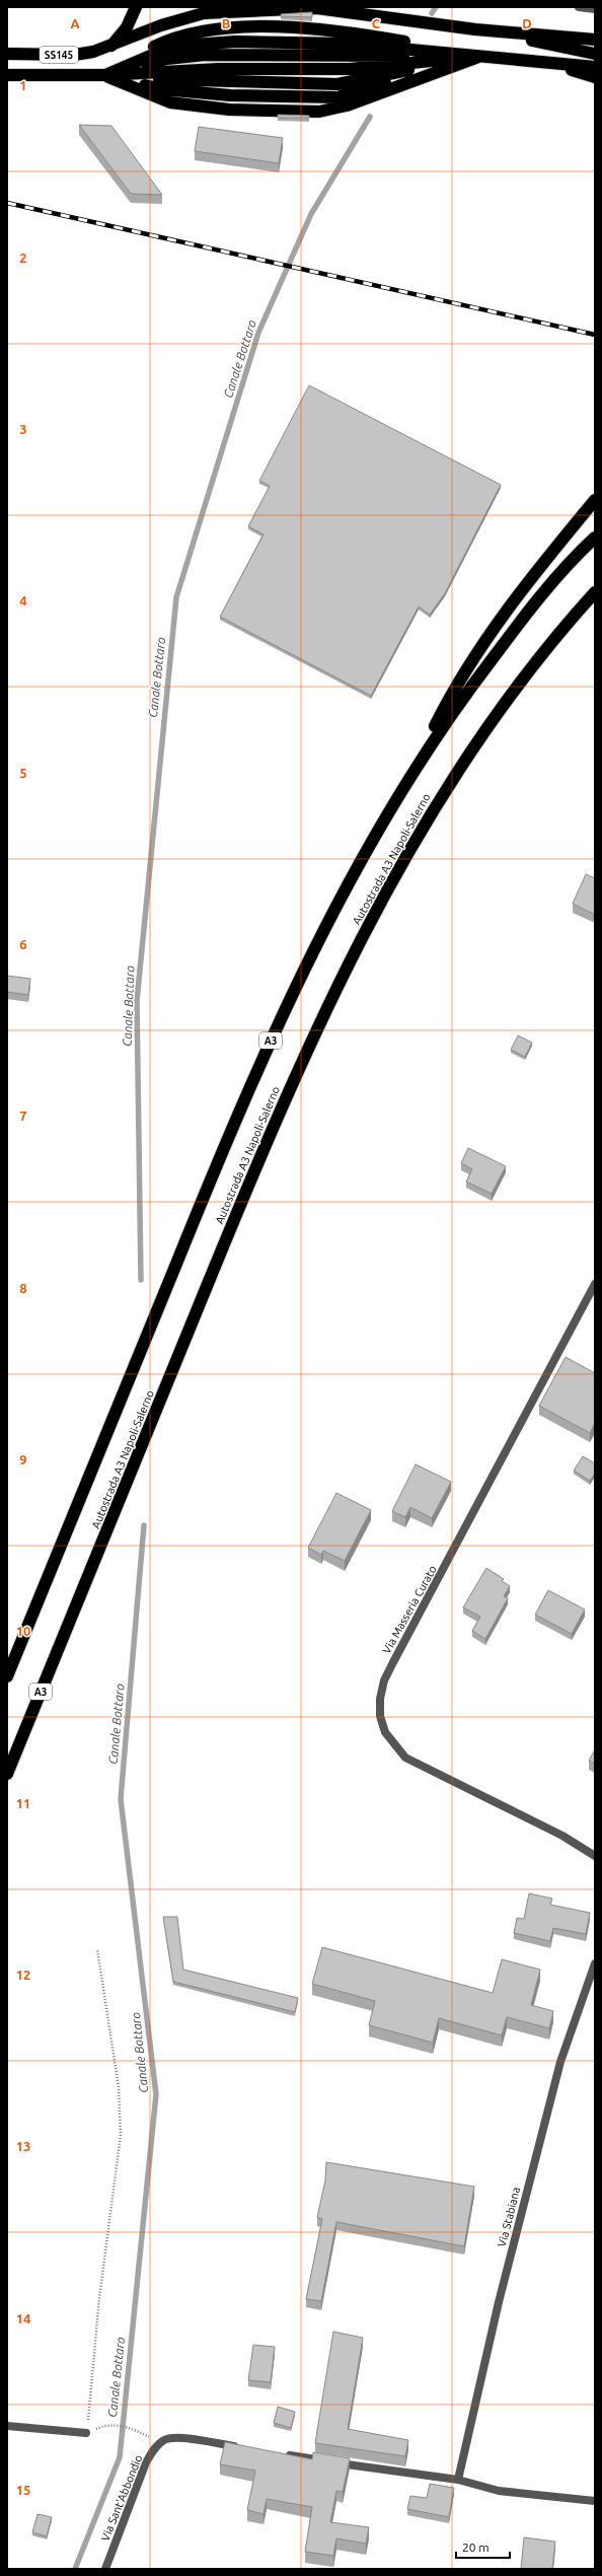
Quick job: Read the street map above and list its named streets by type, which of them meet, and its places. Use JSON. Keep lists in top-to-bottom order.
{
  "streets": {
    "highway": ["SS145", "Autostrada A3 Napoli-Salerno", "A3"],
    "street": ["Via Masseria Curato", "Via Stabiana", "Via Sant'Abbondio"]
  },
  "water": ["Canale Bottaro"],
  "scale_bar": "20 m",
  "grid": {
    "columns": [
      "A",
      "B",
      "C",
      "D"
    ],
    "rows": [
      "1",
      "2",
      "3",
      "4",
      "5",
      "6",
      "7",
      "8",
      "9",
      "10",
      "11",
      "12",
      "13",
      "14",
      "15"
    ]
  }
}
